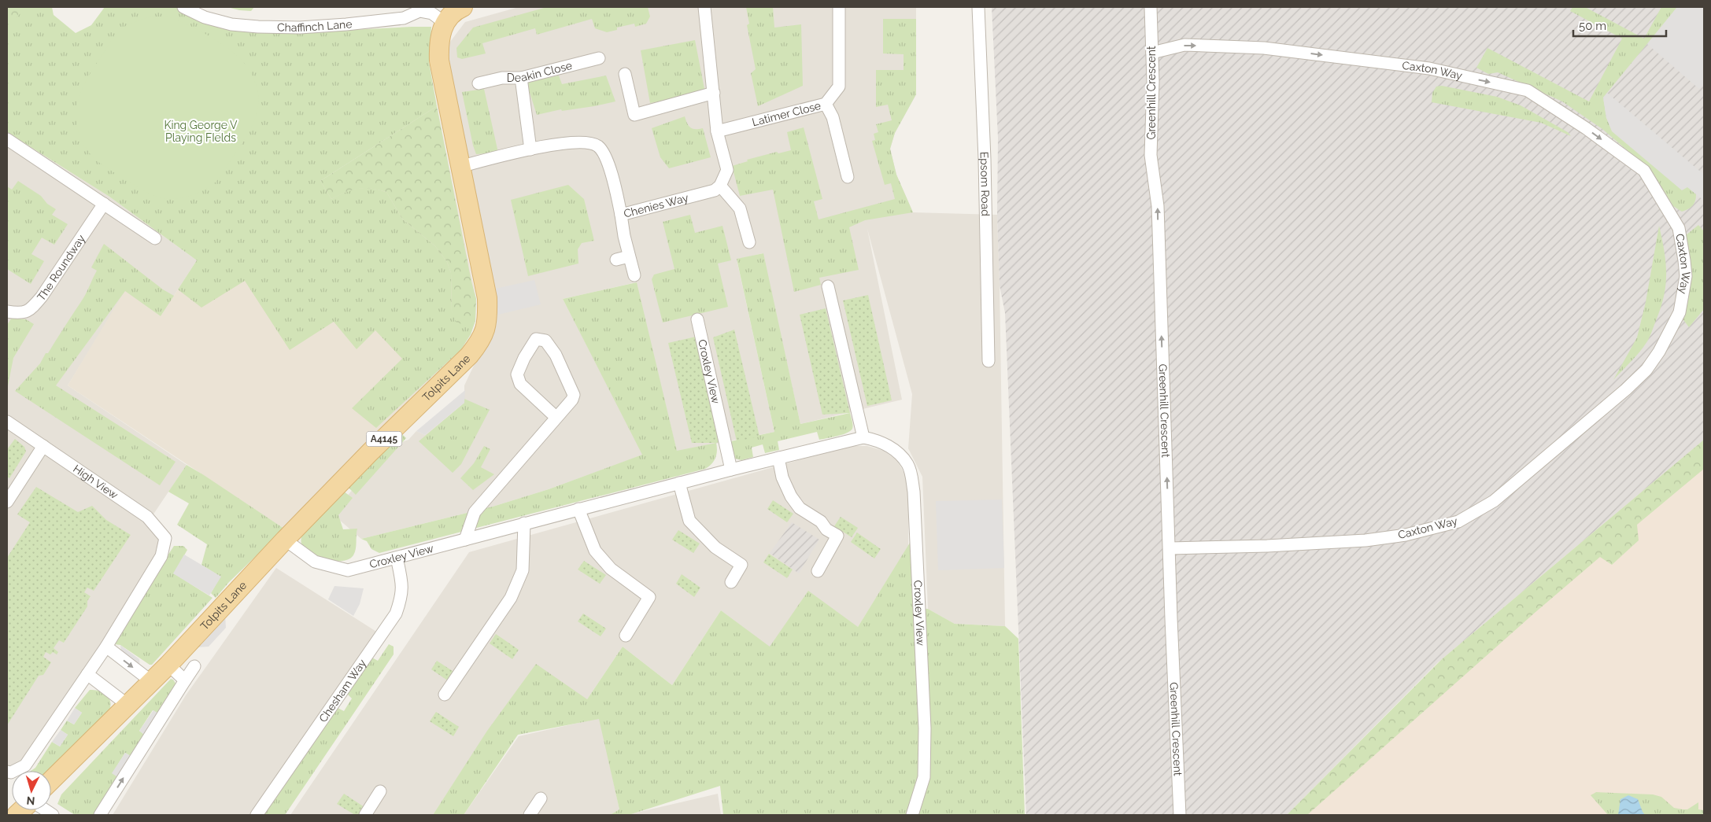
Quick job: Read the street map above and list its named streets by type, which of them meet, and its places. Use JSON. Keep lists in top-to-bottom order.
{
  "streets": {
    "main road": ["Tolpits Lane", "A4145"],
    "street": [
      "Chaffinch Lane",
      "Caxton Way",
      "Deakin Close",
      "Greenhill Crescent",
      "Latimer Close",
      "Epsom Road",
      "Chenies Way",
      "The Roundway",
      "Croxley View",
      "High View",
      "Chesham Way"
    ]
  },
  "crossings": [
    ["Chaffinch Lane", "Tolpits Lane"],
    ["Caxton Way", "Greenhill Crescent"],
    ["Chenies Way", "Tolpits Lane"],
    ["Croxley View", "Tolpits Lane"],
    ["Croxley View", "Chesham Way"]
  ],
  "one_way": ["Greenhill Crescent"],
  "parks": ["King George V Playing FIelds"],
  "scale_bar": "50 m",
  "north": "bottom"
}
